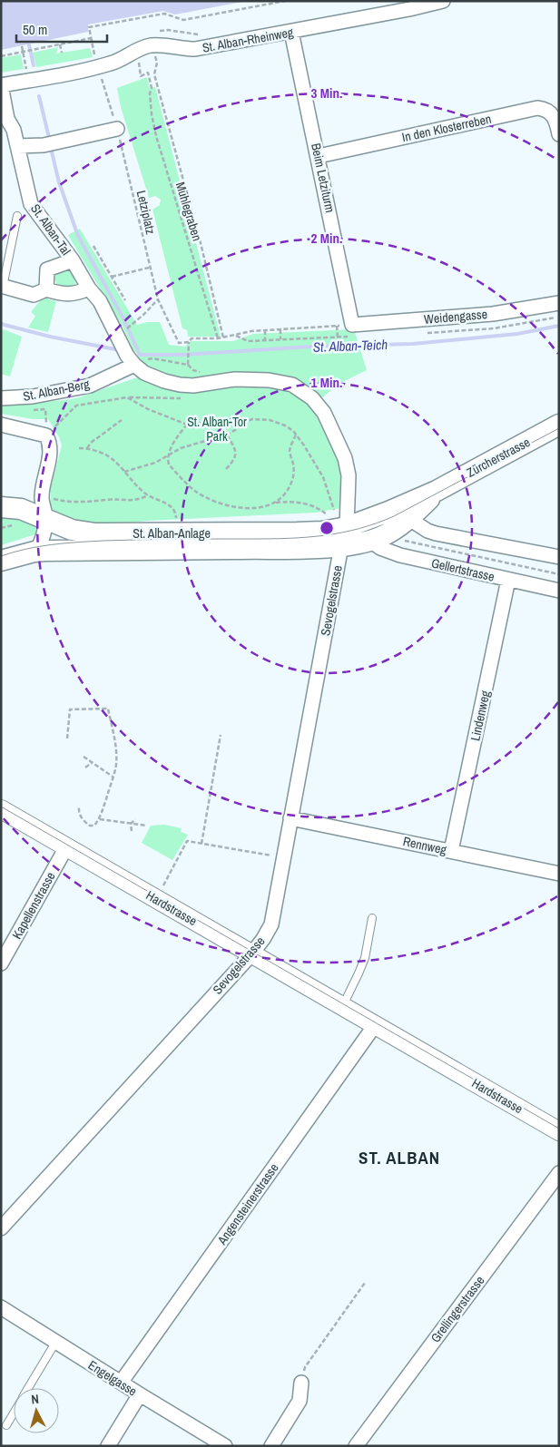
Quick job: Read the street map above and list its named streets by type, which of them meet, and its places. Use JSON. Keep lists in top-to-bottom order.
{
  "streets": {
    "main road": ["Zürcherstrasse", "St. Alban-Anlage"],
    "street": [
      "St. Alban-Rheinweg",
      "In den Klosterreben",
      "Beim Letziturm",
      "St. Alban-Tal",
      "Weidengasse",
      "St. Alban-Berg",
      "Gellertstrasse",
      "Sevogelstrasse",
      "Lindenweg",
      "Rennweg",
      "Kapellenstrasse",
      "Hardstrasse",
      "Angensteinerstrasse",
      "Grellingerstrasse",
      "Engelgasse"
    ],
    "path": ["Mühlegraben", "Letziplatz"]
  },
  "crossings": [
    ["St. Alban-Rheinweg", "Beim Letziturm"],
    ["St. Alban-Rheinweg", "Letziplatz"],
    ["St. Alban-Rheinweg", "St. Alban-Tal"],
    ["In den Klosterreben", "Beim Letziturm"],
    ["Beim Letziturm", "Weidengasse"],
    ["St. Alban-Tal", "St. Alban-Berg"],
    ["St. Alban-Tal", "Sevogelstrasse"],
    ["St. Alban-Berg", "Sevogelstrasse"],
    ["Zürcherstrasse", "St. Alban-Anlage"],
    ["Zürcherstrasse", "Gellertstrasse"],
    ["Zürcherstrasse", "Sevogelstrasse"],
    ["St. Alban-Anlage", "Sevogelstrasse"],
    ["Gellertstrasse", "Lindenweg"],
    ["Sevogelstrasse", "Rennweg"],
    ["Sevogelstrasse", "Hardstrasse"],
    ["Lindenweg", "Rennweg"],
    ["Kapellenstrasse", "Hardstrasse"],
    ["Hardstrasse", "Angensteinerstrasse"],
    ["Angensteinerstrasse", "Engelgasse"]
  ],
  "districts": ["ST. ALBAN"],
  "water": ["St. Alban-Teich"],
  "parks": ["St. Alban-Tor Park"],
  "scale_bar": "50 m",
  "north": "top",
  "rings": ["3 Min.", "2 Min.", "1 Min."]
}
